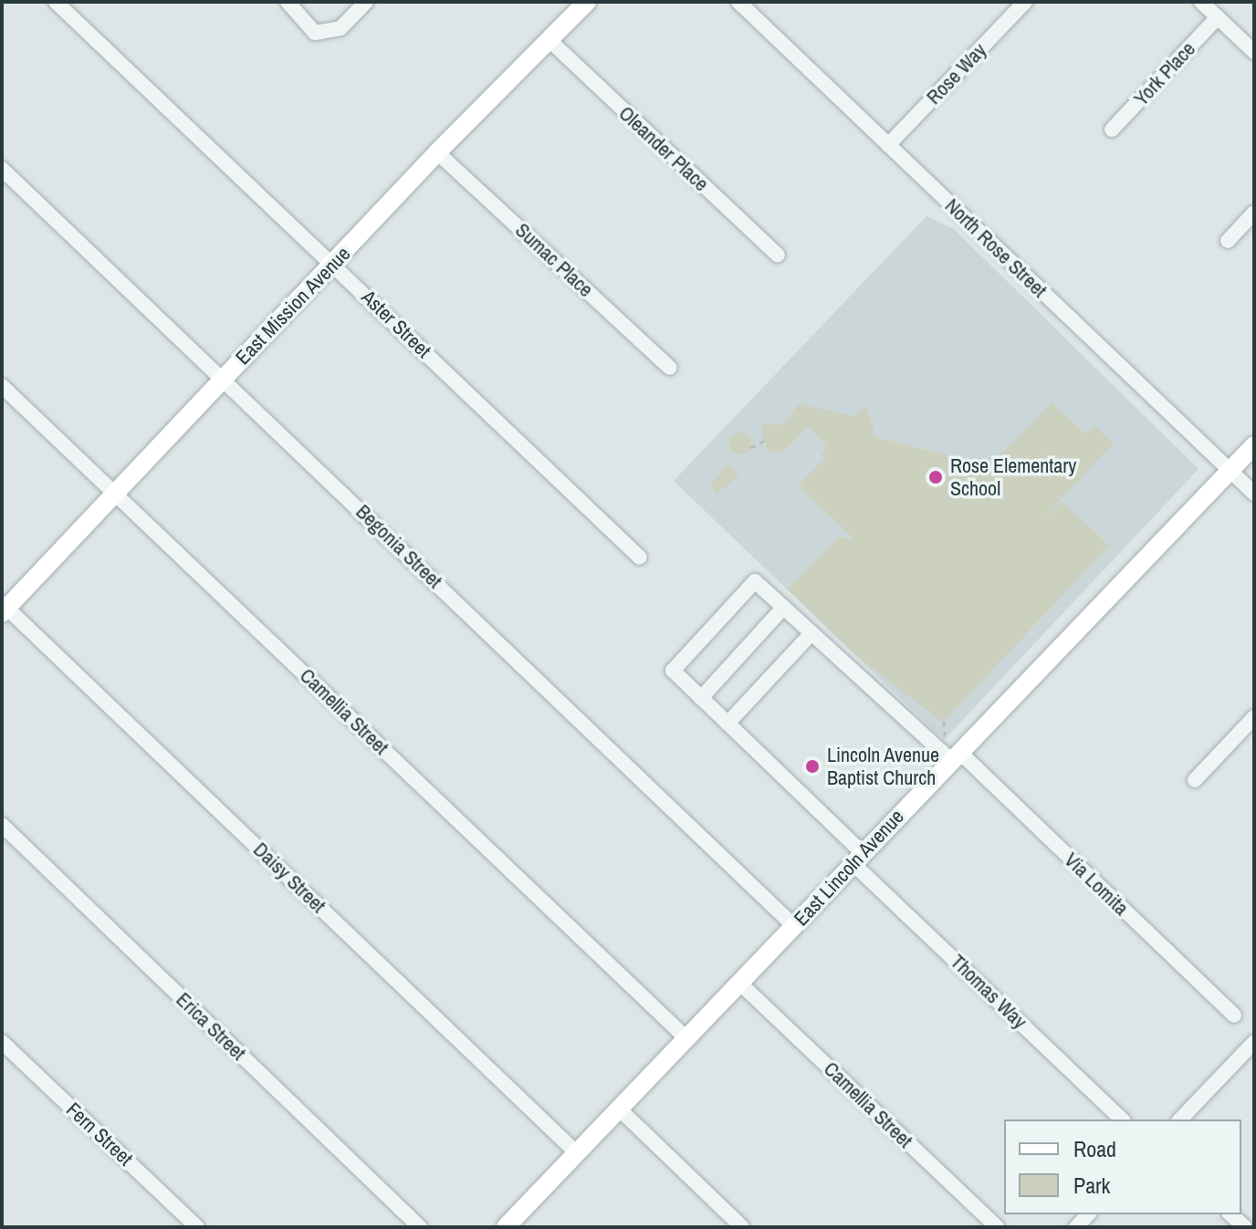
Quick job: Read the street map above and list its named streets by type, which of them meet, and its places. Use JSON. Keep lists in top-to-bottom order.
{
  "streets": {
    "main road": ["East Mission Avenue", "East Lincoln Avenue"],
    "street": [
      "Rose Way",
      "York Place",
      "Oleander Place",
      "North Rose Street",
      "Sumac Place",
      "Aster Street",
      "Begonia Street",
      "Camellia Street",
      "Daisy Street",
      "Via Lomita",
      "Thomas Way",
      "Erica Street",
      "Fern Street"
    ]
  },
  "crossings": [
    ["Rose Way", "North Rose Street"],
    ["Oleander Place", "East Mission Avenue"],
    ["North Rose Street", "East Lincoln Avenue"],
    ["Sumac Place", "East Mission Avenue"],
    ["East Mission Avenue", "Aster Street"],
    ["East Mission Avenue", "Begonia Street"],
    ["East Mission Avenue", "Camellia Street"],
    ["East Mission Avenue", "Daisy Street"],
    ["Begonia Street", "East Lincoln Avenue"],
    ["Camellia Street", "East Lincoln Avenue"],
    ["East Lincoln Avenue", "Daisy Street"],
    ["East Lincoln Avenue", "Via Lomita"],
    ["East Lincoln Avenue", "Thomas Way"],
    ["Via Lomita", "Thomas Way"]
  ],
  "places": ["Rose Elementary School", "Lincoln Avenue Baptist Church"],
  "legend": ["Road", "Park"]
}
